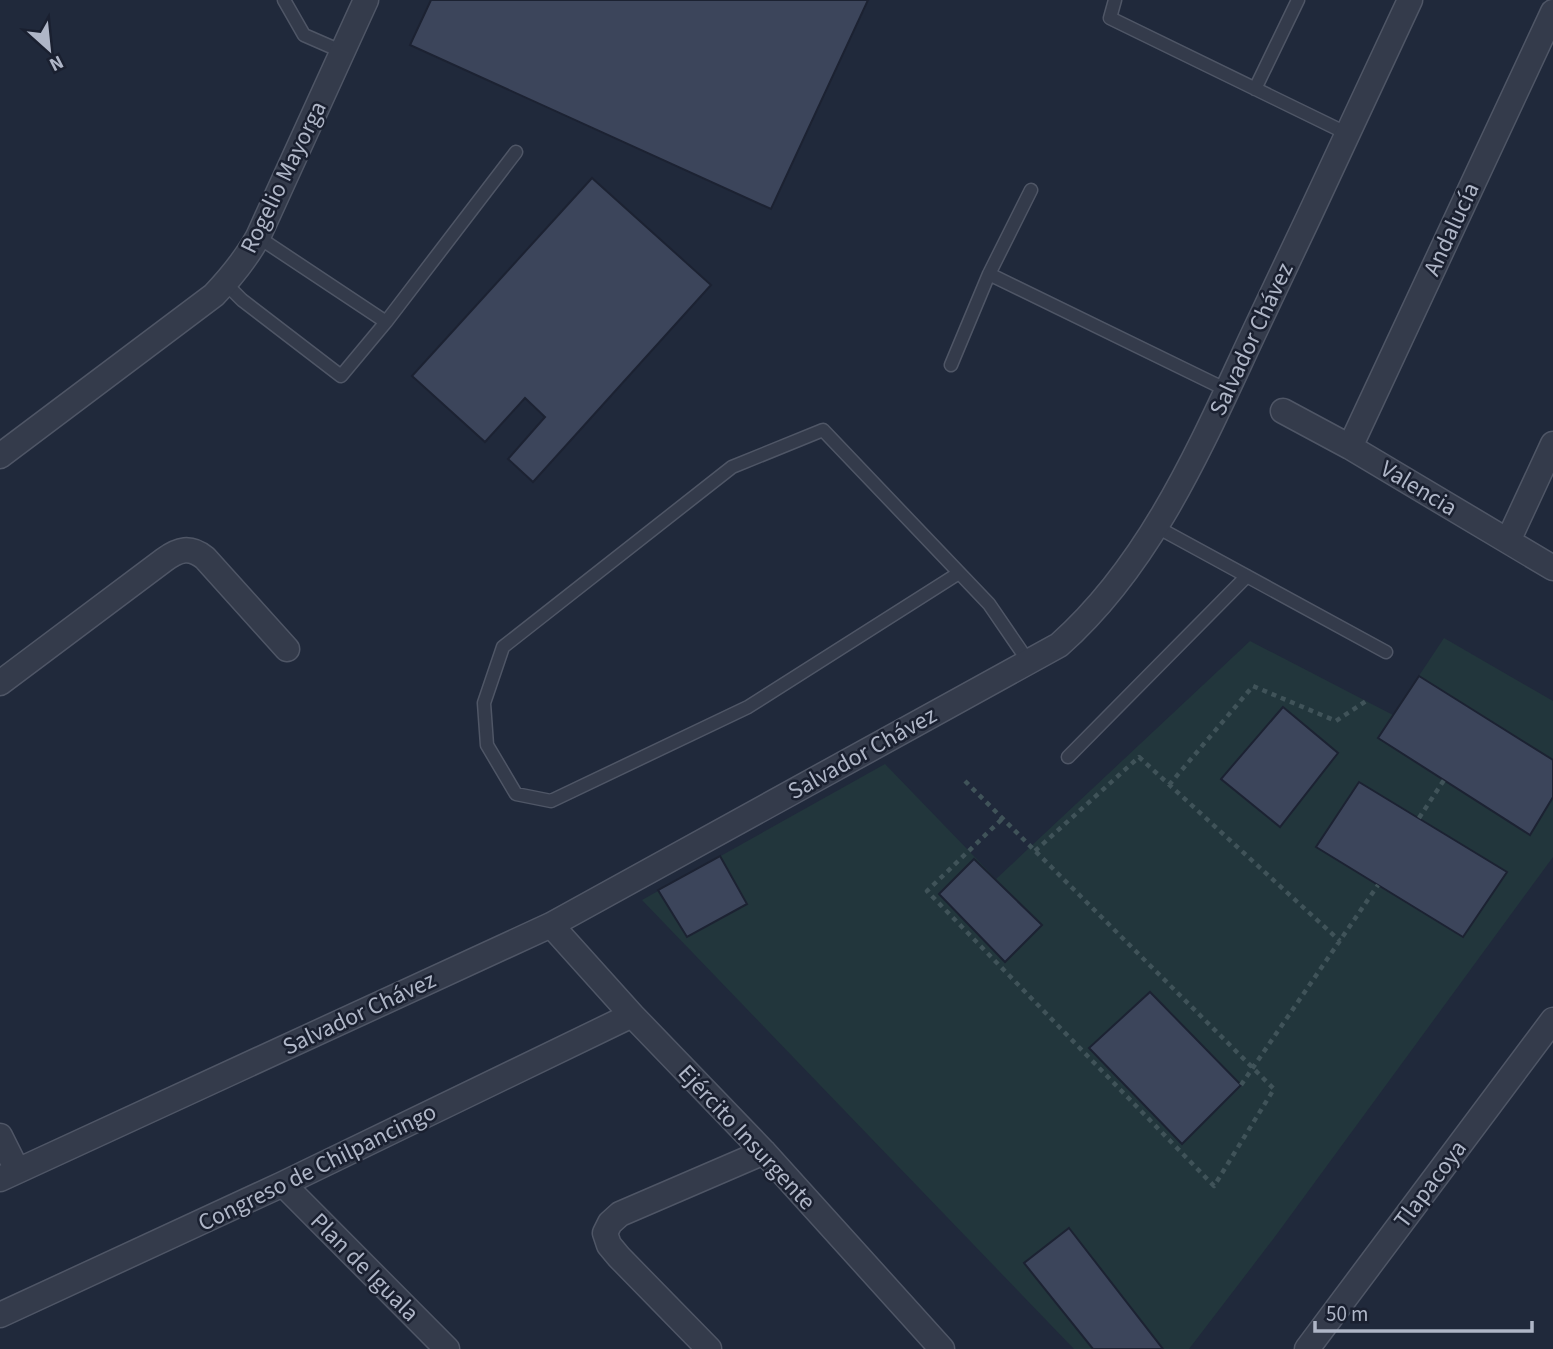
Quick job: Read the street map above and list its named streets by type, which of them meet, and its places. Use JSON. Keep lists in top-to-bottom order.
{
  "streets": {
    "street": [
      "Rogelio Mayorga",
      "Andalucía",
      "Salvador Chávez",
      "Valencia",
      "Ejército Insurgente",
      "Congreso de Chilpancingo",
      "Tlapacoya",
      "Plan de Iguala"
    ]
  },
  "crossings": [
    ["Andalucía", "Valencia"],
    ["Salvador Chávez", "Ejército Insurgente"],
    ["Ejército Insurgente", "Congreso de Chilpancingo"],
    ["Congreso de Chilpancingo", "Plan de Iguala"]
  ],
  "scale_bar": "50 m",
  "north": "bottom right"
}
